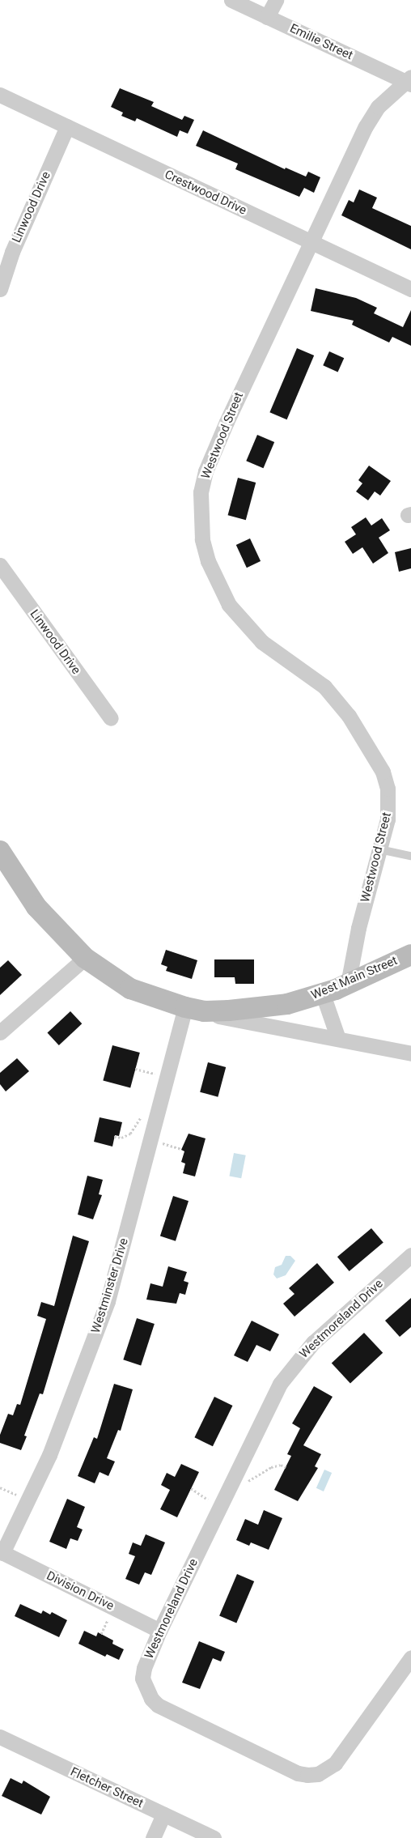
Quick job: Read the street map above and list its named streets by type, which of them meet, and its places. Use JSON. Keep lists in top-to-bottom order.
{
  "streets": {
    "main road": ["West Main Street"],
    "street": [
      "Emilie Street",
      "Crestwood Drive",
      "Linwood Drive",
      "Westwood Street",
      "Westminster Drive",
      "Westmoreland Drive",
      "Division Drive",
      "Fletcher Street"
    ]
  },
  "crossings": [
    ["Emilie Street", "Westwood Street"],
    ["Crestwood Drive", "Linwood Drive"],
    ["Crestwood Drive", "Westwood Street"],
    ["Westwood Street", "West Main Street"],
    ["West Main Street", "Westminster Drive"],
    ["Westminster Drive", "Division Drive"],
    ["Westmoreland Drive", "Division Drive"]
  ]
}
